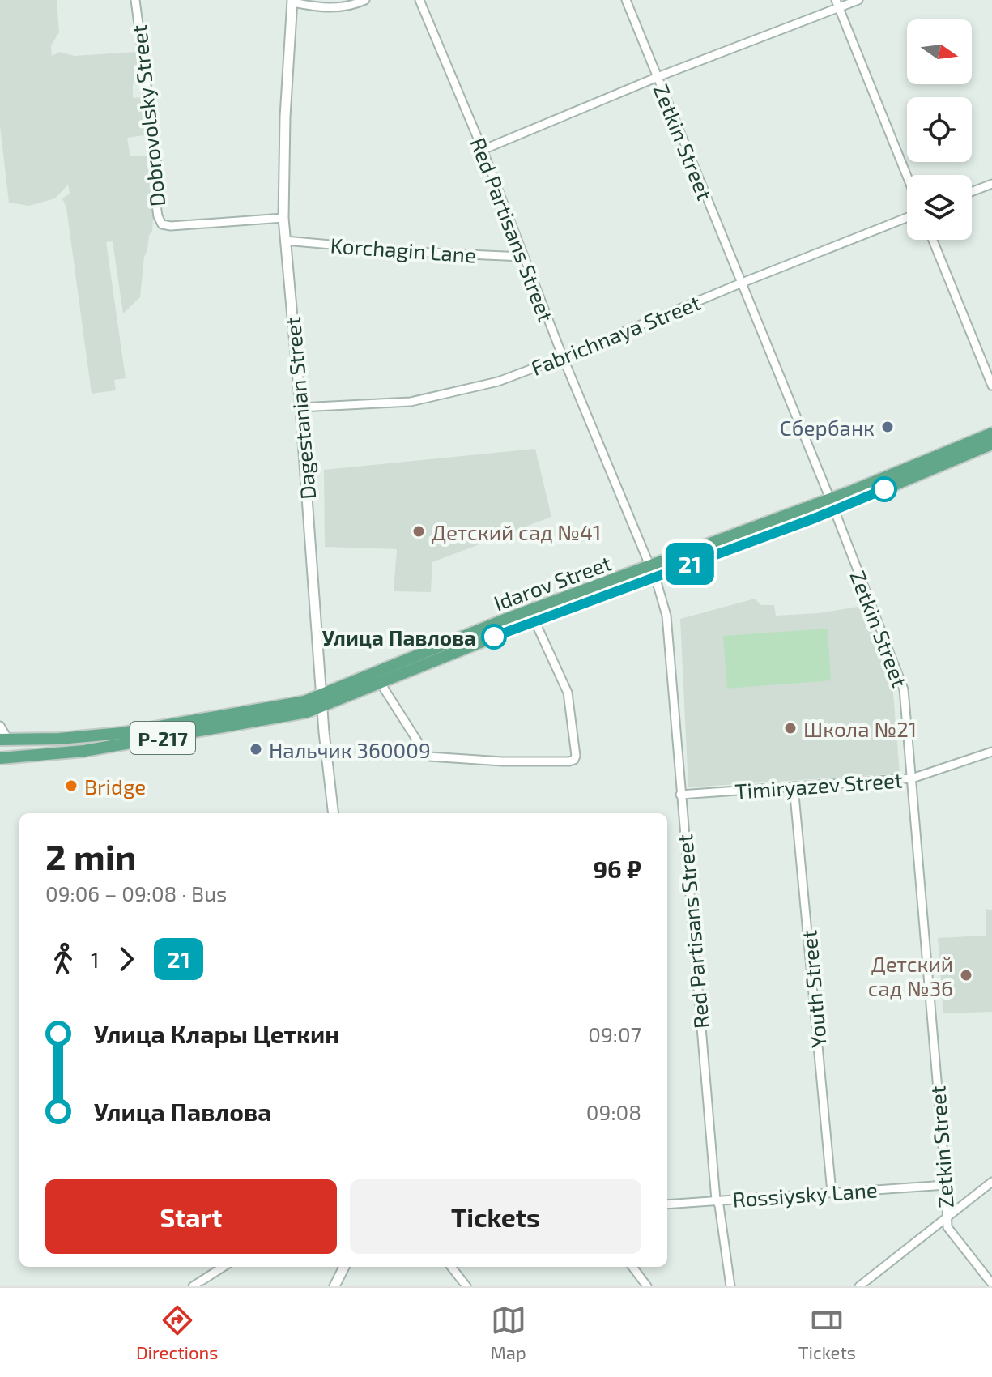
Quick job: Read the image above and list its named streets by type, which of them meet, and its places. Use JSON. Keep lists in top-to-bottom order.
{
  "streets": {
    "main road": ["Idarov Street", "Р-217"],
    "street": [
      "Dobrovolsky Street",
      "Zetkin Street",
      "Red Partisans Street",
      "Korchagin Lane",
      "Fabrichnaya Street",
      "Dagestanian Street",
      "Timiryazev Street",
      "Youth Street",
      "Rossiysky Lane"
    ]
  },
  "crossings": [
    ["Dobrovolsky Street", "Dagestanian Street"],
    ["Zetkin Street", "Fabrichnaya Street"],
    ["Zetkin Street", "Idarov Street"],
    ["Zetkin Street", "Timiryazev Street"],
    ["Zetkin Street", "Rossiysky Lane"],
    ["Red Partisans Street", "Korchagin Lane"],
    ["Red Partisans Street", "Fabrichnaya Street"],
    ["Red Partisans Street", "Idarov Street"],
    ["Red Partisans Street", "Timiryazev Street"],
    ["Red Partisans Street", "Rossiysky Lane"],
    ["Korchagin Lane", "Dagestanian Street"],
    ["Fabrichnaya Street", "Dagestanian Street"],
    ["Dagestanian Street", "Idarov Street"],
    ["Timiryazev Street", "Youth Street"],
    ["Youth Street", "Rossiysky Lane"]
  ],
  "places": [
    "Сбербанк",
    "Детский сад №41",
    "Улица Павлова",
    "Школа №21",
    "Нальчик 360009",
    "Bridge",
    "Детский сад №36"
  ],
  "lines": ["bus line 21"],
  "north": "right",
  "page": {
    "on_map": "21",
    "heading": ["2 min", "09:06 – 09:08 · Bus", "96 ₽"],
    "legs": ["1", "21"],
    "list": [
      {
        "name": "Улица Клары Цеткин",
        "value": "09:07"
      },
      {
        "name": "Улица Павлова",
        "value": "09:08"
      }
    ],
    "buttons": ["Start", "Tickets"],
    "tabs": ["Directions", "Map", "Tickets"]
  }
}
